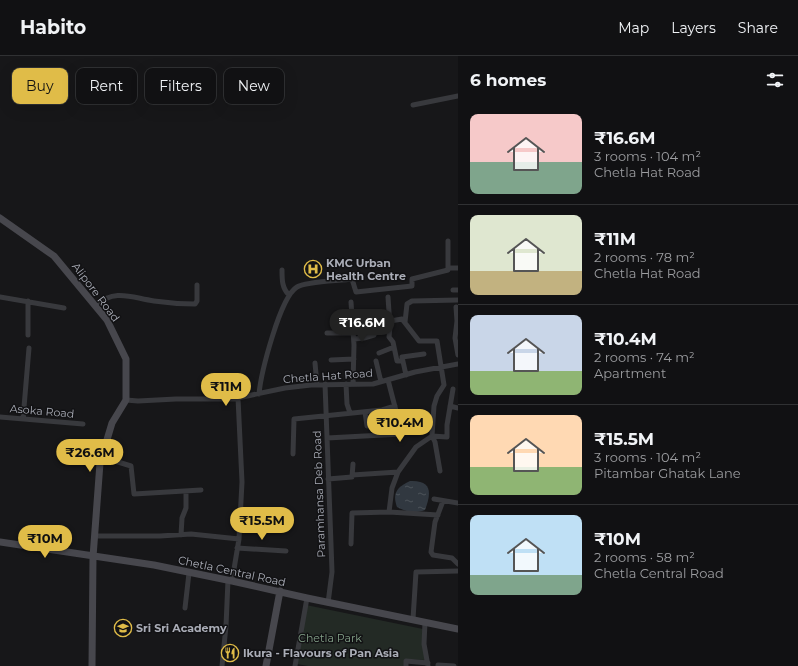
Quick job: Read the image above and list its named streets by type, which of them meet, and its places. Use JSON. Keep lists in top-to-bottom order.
{
  "streets": {
    "main road": ["Alipore Road", "Chetla Central Road"],
    "street": ["Chetla Hat Road", "Asoka Road", "Paramhansa Deb Road"]
  },
  "crossings": [
    ["Alipore Road", "Chetla Hat Road"],
    ["Chetla Hat Road", "Paramhansa Deb Road"],
    ["Paramhansa Deb Road", "Chetla Central Road"]
  ],
  "parks": ["Chetla Park"],
  "places": {
    "hospital": ["KMC Urban Health Centre"],
    "school or university": ["Sri Sri Academy"],
    "restaurant": ["Ikura - Flavours of Pan Asia"]
  },
  "page": {
    "header": "Habito",
    "nav": ["Map", "Layers", "Share"],
    "heading": "6 homes",
    "chip": [
      "Buy",
      "Rent",
      "Filters",
      "New"
    ],
    "list": [
      {
        "name": "₹16.6M",
        "note": "3 rooms · 104 m² · Chetla Hat Road"
      },
      {
        "name": "₹11M",
        "note": "2 rooms · 78 m² · Chetla Hat Road"
      },
      {
        "name": "₹10.4M",
        "note": "2 rooms · 74 m² · Apartment"
      },
      {
        "name": "₹15.5M",
        "note": "3 rooms · 104 m² · Pitambar Ghatak Lane"
      },
      {
        "name": "₹10M",
        "note": "2 rooms · 58 m² · Chetla Central Road"
      }
    ],
    "price": [
      "₹16.6M",
      "₹11M",
      "₹10.4M",
      "₹26.6M",
      "₹15.5M",
      "₹10M"
    ]
  }
}
